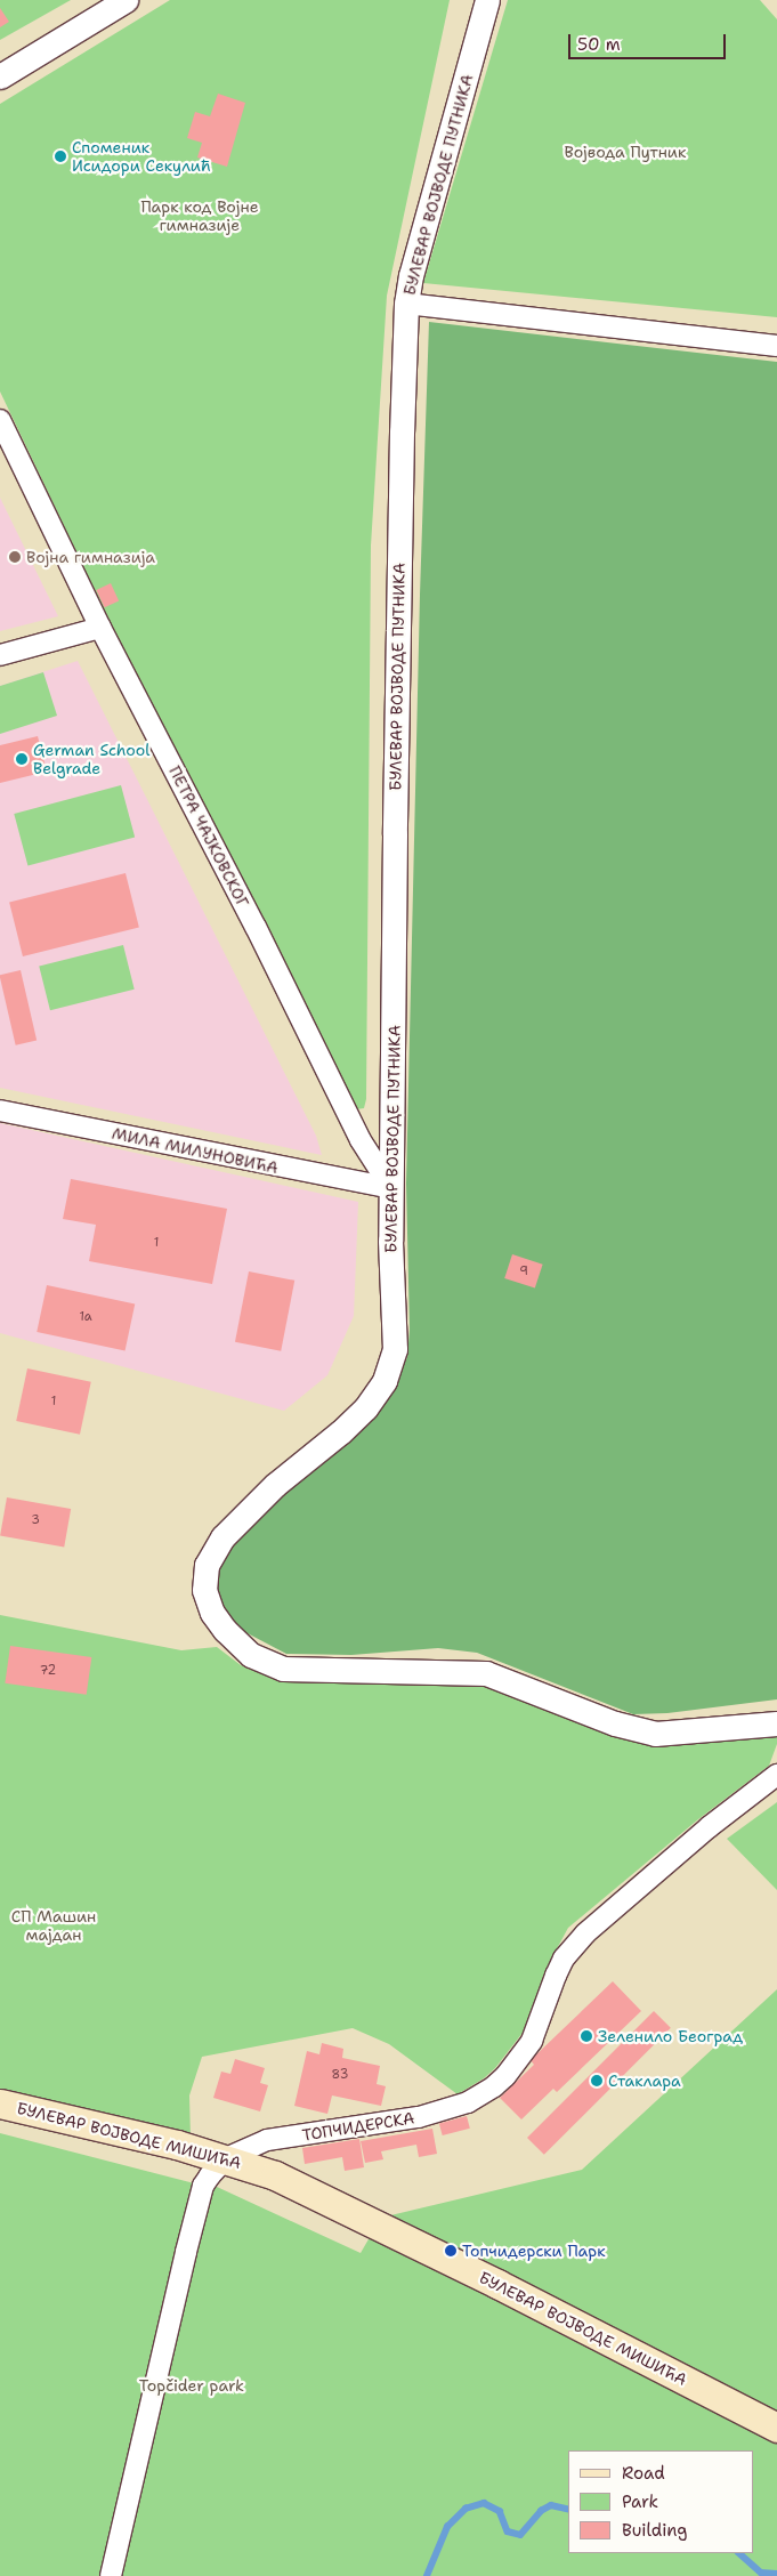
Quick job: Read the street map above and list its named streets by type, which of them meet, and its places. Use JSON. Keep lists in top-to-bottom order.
{
  "streets": {
    "main road": ["БУЛЕВАР ВОЈВОДЕ МИШИЋА"],
    "street": [
      "БУЛЕВАР ВОЈВОДЕ ПУТНИКА",
      "ПЕТРА ЧАЈКОВСКОГ",
      "МИЛА МИЛУНОВИЋА",
      "ТОПЧИДЕРСКА"
    ]
  },
  "crossings": [
    ["БУЛЕВАР ВОЈВОДЕ ПУТНИКА", "ПЕТРА ЧАЈКОВСКОГ"],
    ["БУЛЕВАР ВОЈВОДЕ ПУТНИКА", "МИЛА МИЛУНОВИЋА"],
    ["ПЕТРА ЧАЈКОВСКОГ", "МИЛА МИЛУНОВИЋА"],
    ["ТОПЧИДЕРСКА", "БУЛЕВАР ВОЈВОДЕ МИШИЋА"]
  ],
  "parks": [
    "Војвода Путник",
    "Парк код Војне гимназије",
    "СП Машин мајдан",
    "Topčider park"
  ],
  "places": [
    "Споменик Исидори Секулић",
    "Војна гимназија",
    "German School Belgrade",
    "Зеленило Београд",
    "Стаклара",
    "Топчидерски Парк"
  ],
  "house_numbers": [
    "1",
    "9",
    "1a",
    "1",
    "3",
    "72",
    "83"
  ],
  "legend": ["Road", "Park", "Building"],
  "scale_bar": "50 m"
}
